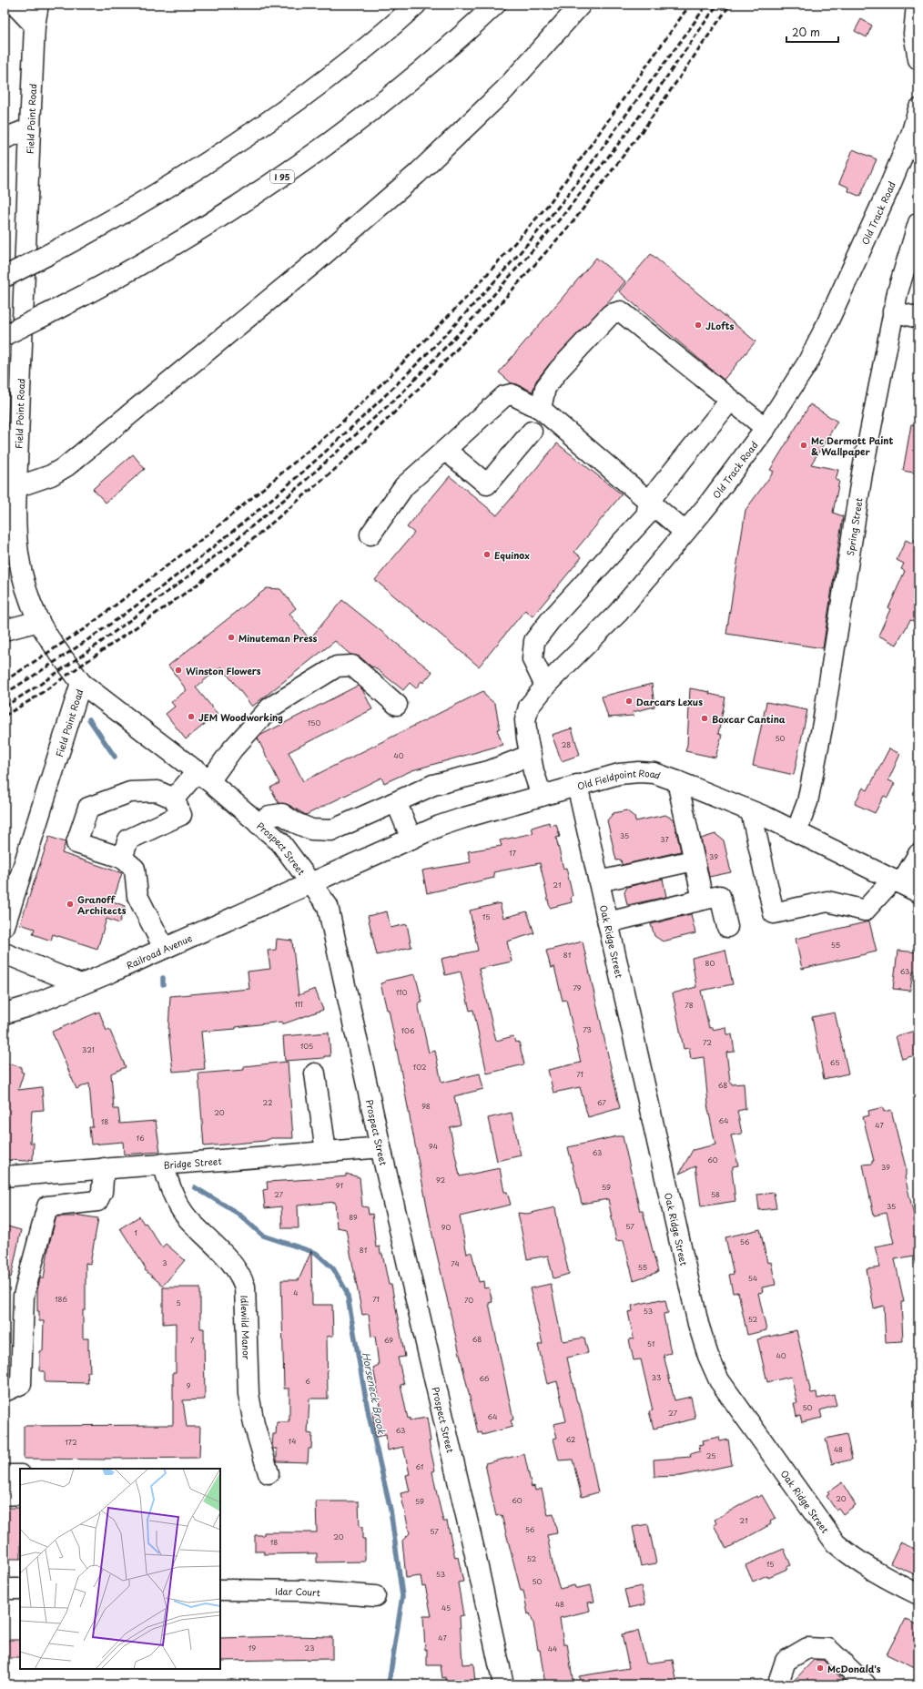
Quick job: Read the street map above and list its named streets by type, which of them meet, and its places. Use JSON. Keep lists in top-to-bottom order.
{
  "streets": {
    "main road": [
      "Field Point Road",
      "I 95",
      "Old Track Road",
      "Spring Street",
      "Old Fieldpoint Road",
      "Prospect Street",
      "Oak Ridge Street",
      "Railroad Avenue",
      "Bridge Street",
      "Idlewild Manor",
      "Idar Court"
    ]
  },
  "crossings": [
    ["Field Point Road", "Prospect Street"],
    ["Old Track Road", "Old Fieldpoint Road"],
    ["Spring Street", "Old Fieldpoint Road"],
    ["Old Fieldpoint Road", "Prospect Street"],
    ["Old Fieldpoint Road", "Oak Ridge Street"],
    ["Old Fieldpoint Road", "Railroad Avenue"],
    ["Prospect Street", "Railroad Avenue"],
    ["Prospect Street", "Bridge Street"],
    ["Bridge Street", "Idlewild Manor"]
  ],
  "water": ["Horseneck Brook"],
  "places": [
    "JLofts",
    "Mc Dermott Paint & Wallpaper",
    "Equinox",
    "Minuteman Press",
    "Winston Flowers",
    "Darcars Lexus",
    "JEM Woodworking",
    "Boxcar Cantina",
    "Granoff Architects",
    "McDonald's"
  ],
  "house_numbers": [
    "150",
    "50",
    "28",
    "40",
    "35",
    "37",
    "17",
    "39",
    "21",
    "15",
    "55",
    "81",
    "80",
    "63",
    "79",
    "110",
    "111",
    "78",
    "73",
    "106",
    "72",
    "105",
    "321",
    "65",
    "102",
    "71",
    "68",
    "22",
    "67",
    "98",
    "20",
    "64",
    "18",
    "47",
    "16",
    "94",
    "63",
    "60",
    "39",
    "92",
    "91",
    "59",
    "27",
    "58",
    "35",
    "89",
    "57",
    "90",
    "1",
    "56",
    "81",
    "3",
    "74",
    "55",
    "54",
    "4",
    "186",
    "71",
    "70",
    "5",
    "53",
    "52",
    "68",
    "7",
    "69",
    "51",
    "40",
    "33",
    "66",
    "6",
    "9",
    "50",
    "27",
    "64",
    "63",
    "62",
    "14",
    "172",
    "48",
    "25",
    "61",
    "20",
    "60",
    "59",
    "21",
    "56",
    "57",
    "20",
    "18",
    "52",
    "15",
    "53",
    "50",
    "48",
    "45",
    "47",
    "19",
    "23",
    "44"
  ],
  "scale_bar": "20 m"
}
